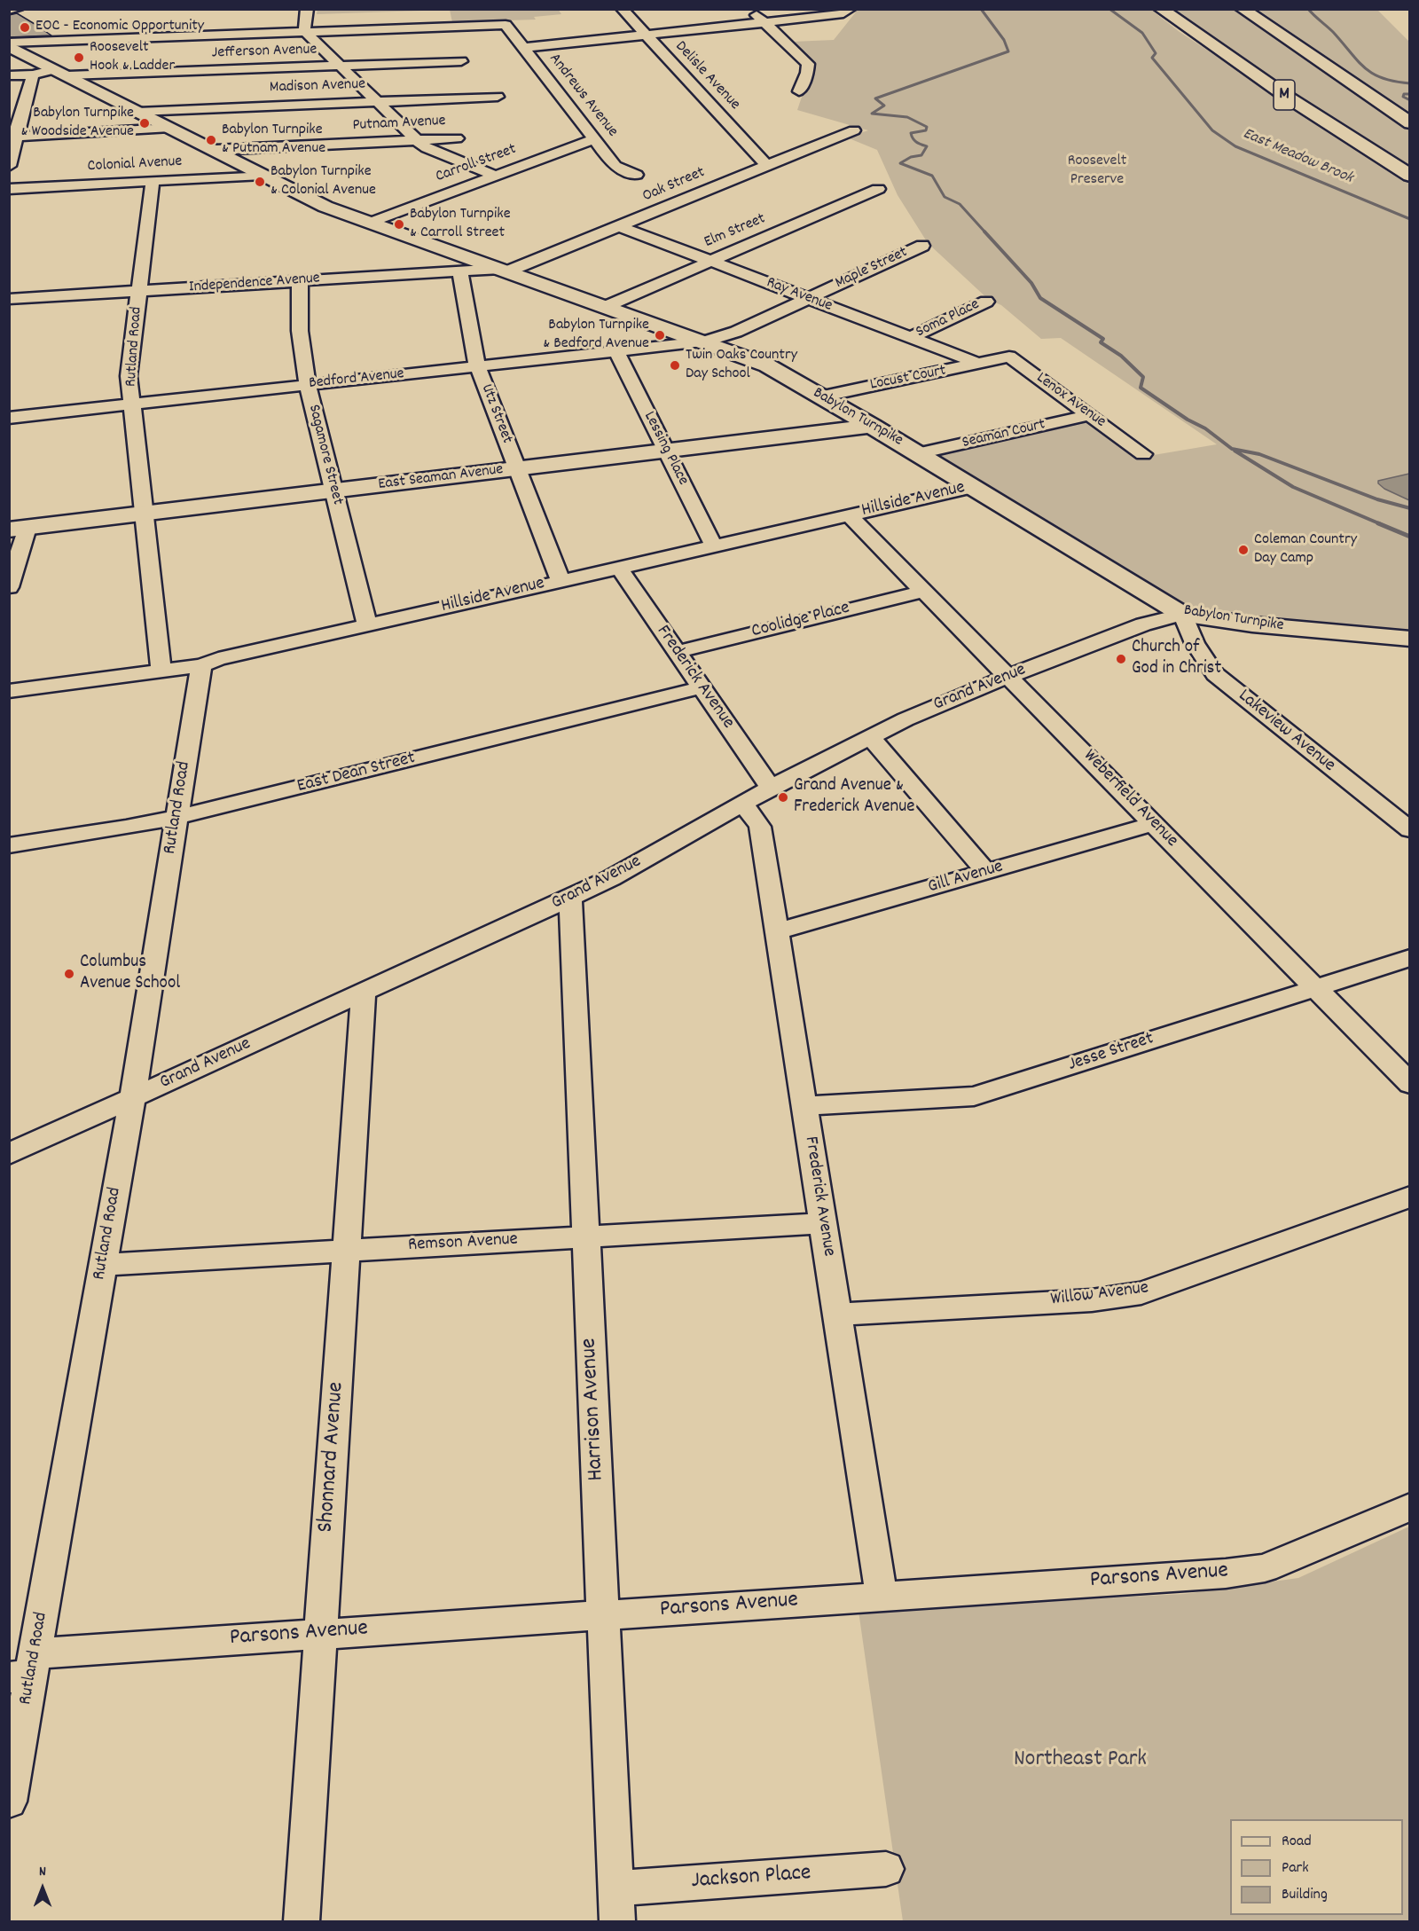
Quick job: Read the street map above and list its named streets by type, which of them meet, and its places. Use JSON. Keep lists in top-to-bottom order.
{
  "streets": {
    "main road": ["M", "Babylon Turnpike", "East Seaman Avenue"],
    "street": [
      "Jefferson Avenue",
      "Delisle Avenue",
      "Madison Avenue",
      "Andrews Avenue",
      "Putnam Avenue",
      "Carroll Street",
      "Colonial Avenue",
      "Oak Street",
      "Elm Street",
      "Maple Street",
      "Independence Avenue",
      "Ray Avenue",
      "Soma Place",
      "Rutland Road",
      "Locust Court",
      "Bedford Avenue",
      "Lenox Avenue",
      "Utz Street",
      "Seaman Court",
      "Lessing Place",
      "Sagamore Street",
      "Hillside Avenue",
      "Coolidge Place",
      "Frederick Avenue",
      "Grand Avenue",
      "Lakeview Avenue",
      "East Dean Street",
      "Weberfield Avenue",
      "Gill Avenue",
      "Jesse Street",
      "Remson Avenue",
      "Willow Avenue",
      "Harrison Avenue",
      "Shonnard Avenue",
      "Parsons Avenue",
      "Jackson Place"
    ]
  },
  "crossings": [
    ["Jefferson Avenue", "Babylon Turnpike"],
    ["Delisle Avenue", "Oak Street"],
    ["Madison Avenue", "Babylon Turnpike"],
    ["Andrews Avenue", "Carroll Street"],
    ["Putnam Avenue", "Babylon Turnpike"],
    ["Carroll Street", "Babylon Turnpike"],
    ["Colonial Avenue", "Rutland Road"],
    ["Colonial Avenue", "Babylon Turnpike"],
    ["Oak Street", "Independence Avenue"],
    ["Oak Street", "Ray Avenue"],
    ["Oak Street", "Babylon Turnpike"],
    ["Elm Street", "Ray Avenue"],
    ["Elm Street", "Babylon Turnpike"],
    ["Maple Street", "Ray Avenue"],
    ["Maple Street", "Bedford Avenue"],
    ["Maple Street", "Babylon Turnpike"],
    ["Independence Avenue", "Rutland Road"],
    ["Independence Avenue", "Utz Street"],
    ["Independence Avenue", "Babylon Turnpike"],
    ["Independence Avenue", "Sagamore Street"],
    ["Ray Avenue", "Soma Place"],
    ["Ray Avenue", "Locust Court"],
    ["Ray Avenue", "Lenox Avenue"],
    ["Rutland Road", "Bedford Avenue"],
    ["Rutland Road", "East Seaman Avenue"],
    ["Rutland Road", "Hillside Avenue"],
    ["Rutland Road", "Grand Avenue"],
    ["Rutland Road", "East Dean Street"],
    ["Rutland Road", "Remson Avenue"],
    ["Rutland Road", "Parsons Avenue"],
    ["Locust Court", "Lenox Avenue"],
    ["Locust Court", "Babylon Turnpike"],
    ["Bedford Avenue", "Utz Street"],
    ["Bedford Avenue", "Babylon Turnpike"],
    ["Bedford Avenue", "Lessing Place"],
    ["Bedford Avenue", "Sagamore Street"],
    ["Lenox Avenue", "Seaman Court"],
    ["Utz Street", "East Seaman Avenue"],
    ["Utz Street", "Hillside Avenue"],
    ["Babylon Turnpike", "Seaman Court"],
    ["Babylon Turnpike", "East Seaman Avenue"],
    ["Babylon Turnpike", "Hillside Avenue"],
    ["Babylon Turnpike", "Grand Avenue"],
    ["Babylon Turnpike", "Lakeview Avenue"],
    ["Lessing Place", "East Seaman Avenue"],
    ["Lessing Place", "Hillside Avenue"],
    ["Sagamore Street", "East Seaman Avenue"],
    ["Sagamore Street", "Hillside Avenue"],
    ["Hillside Avenue", "Frederick Avenue"],
    ["Hillside Avenue", "Weberfield Avenue"],
    ["Coolidge Place", "Frederick Avenue"],
    ["Coolidge Place", "Weberfield Avenue"],
    ["Frederick Avenue", "Grand Avenue"],
    ["Frederick Avenue", "East Dean Street"],
    ["Frederick Avenue", "Gill Avenue"],
    ["Frederick Avenue", "Jesse Street"],
    ["Frederick Avenue", "Remson Avenue"],
    ["Frederick Avenue", "Willow Avenue"],
    ["Frederick Avenue", "Parsons Avenue"],
    ["Grand Avenue", "Lakeview Avenue"],
    ["Grand Avenue", "Weberfield Avenue"],
    ["Grand Avenue", "Harrison Avenue"],
    ["Grand Avenue", "Shonnard Avenue"],
    ["Weberfield Avenue", "Gill Avenue"],
    ["Weberfield Avenue", "Jesse Street"],
    ["Remson Avenue", "Harrison Avenue"],
    ["Remson Avenue", "Shonnard Avenue"],
    ["Harrison Avenue", "Parsons Avenue"],
    ["Harrison Avenue", "Jackson Place"],
    ["Shonnard Avenue", "Parsons Avenue"]
  ],
  "water": ["East Meadow Brook"],
  "parks": ["Roosevelt Preserve", "Northeast Park"],
  "places": [
    "EOC - Economic Opportunity",
    "Roosevelt Hook & Ladder",
    "Babylon Turnpike & Woodside Avenue",
    "Babylon Turnpike & Putnam Avenue",
    "Babylon Turnpike & Colonial Avenue",
    "Babylon Turnpike & Carroll Street",
    "Babylon Turnpike & Bedford Avenue",
    "Twin Oaks Country Day School",
    "Coleman Country Day Camp",
    "Church of God in Christ",
    "Grand Avenue & Frederick Avenue",
    "Columbus Avenue School"
  ],
  "legend": ["Road", "Park", "Building"],
  "north": "top"
}
